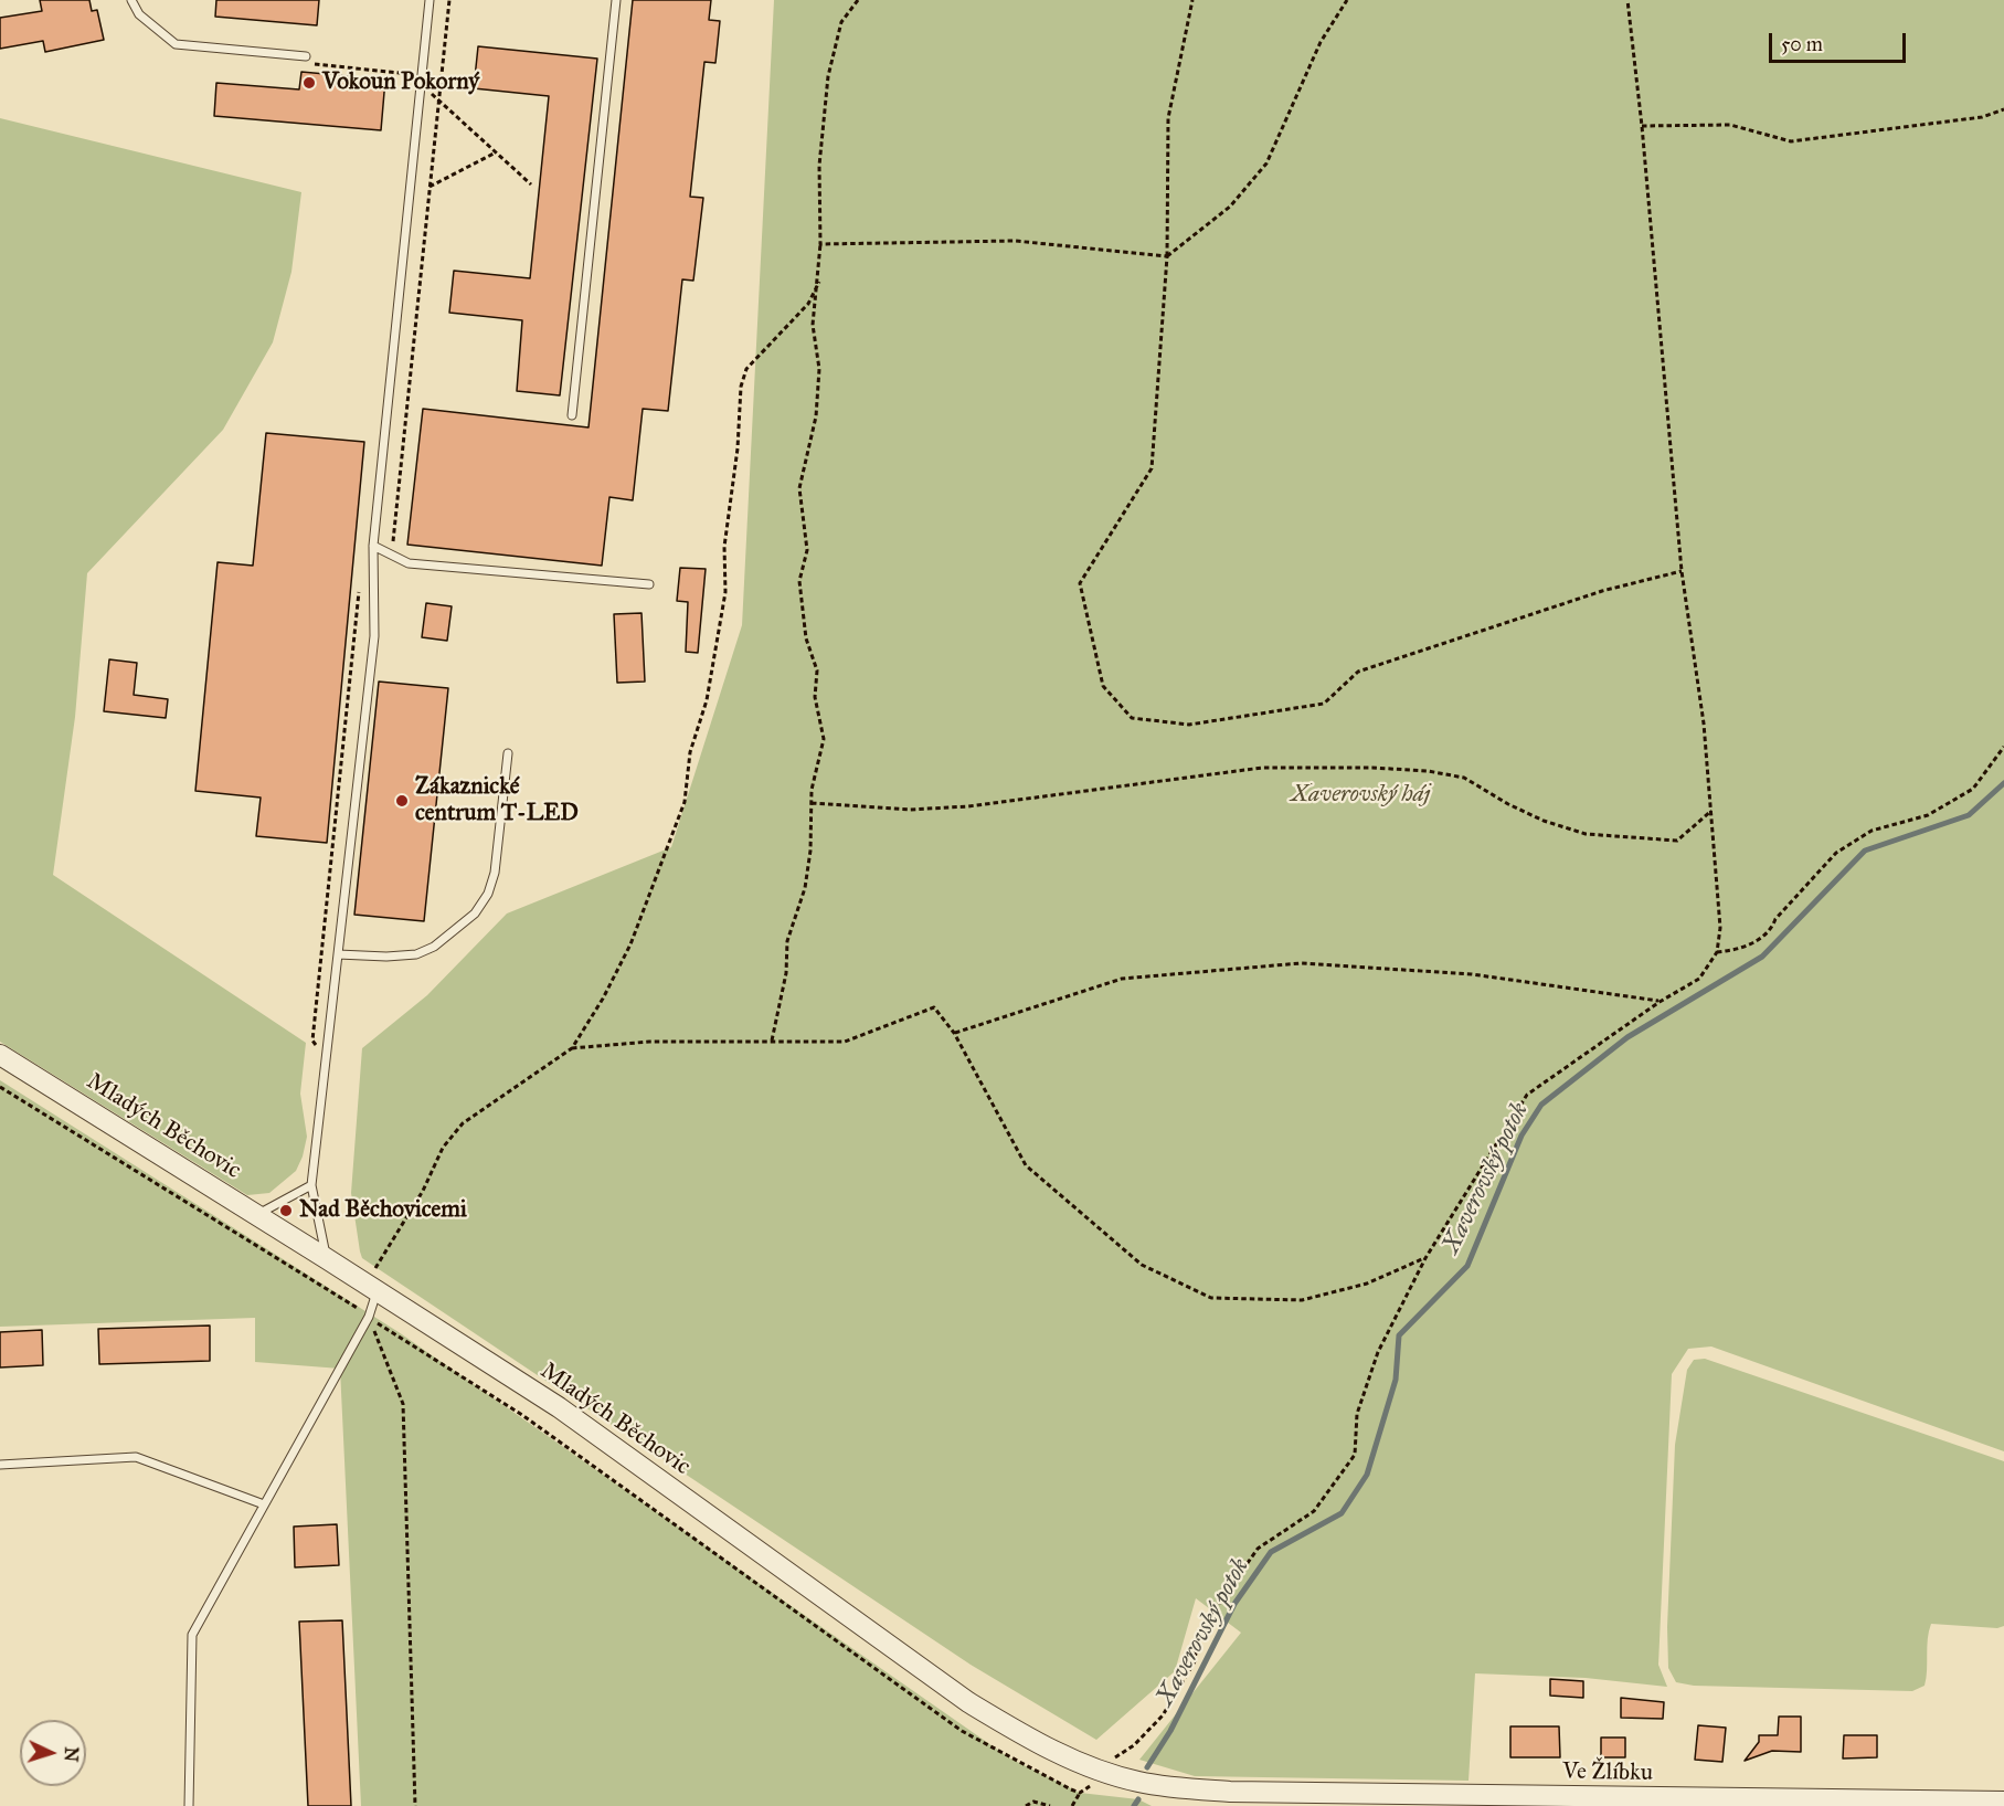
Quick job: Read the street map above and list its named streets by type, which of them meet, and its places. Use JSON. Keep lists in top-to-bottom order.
{
  "streets": {
    "street": ["Mladých Běchovic", "Ve Žlíbku"]
  },
  "crossings": [
    ["Mladých Běchovic", "Ve Žlíbku"]
  ],
  "water": ["Xaverovský potok"],
  "parks": ["Xaverovský háj"],
  "places": ["Vokoun Pokorný", "Zákaznické centrum T-LED", "Nad Běchovicemi"],
  "scale_bar": "50 m",
  "north": "right"
}
